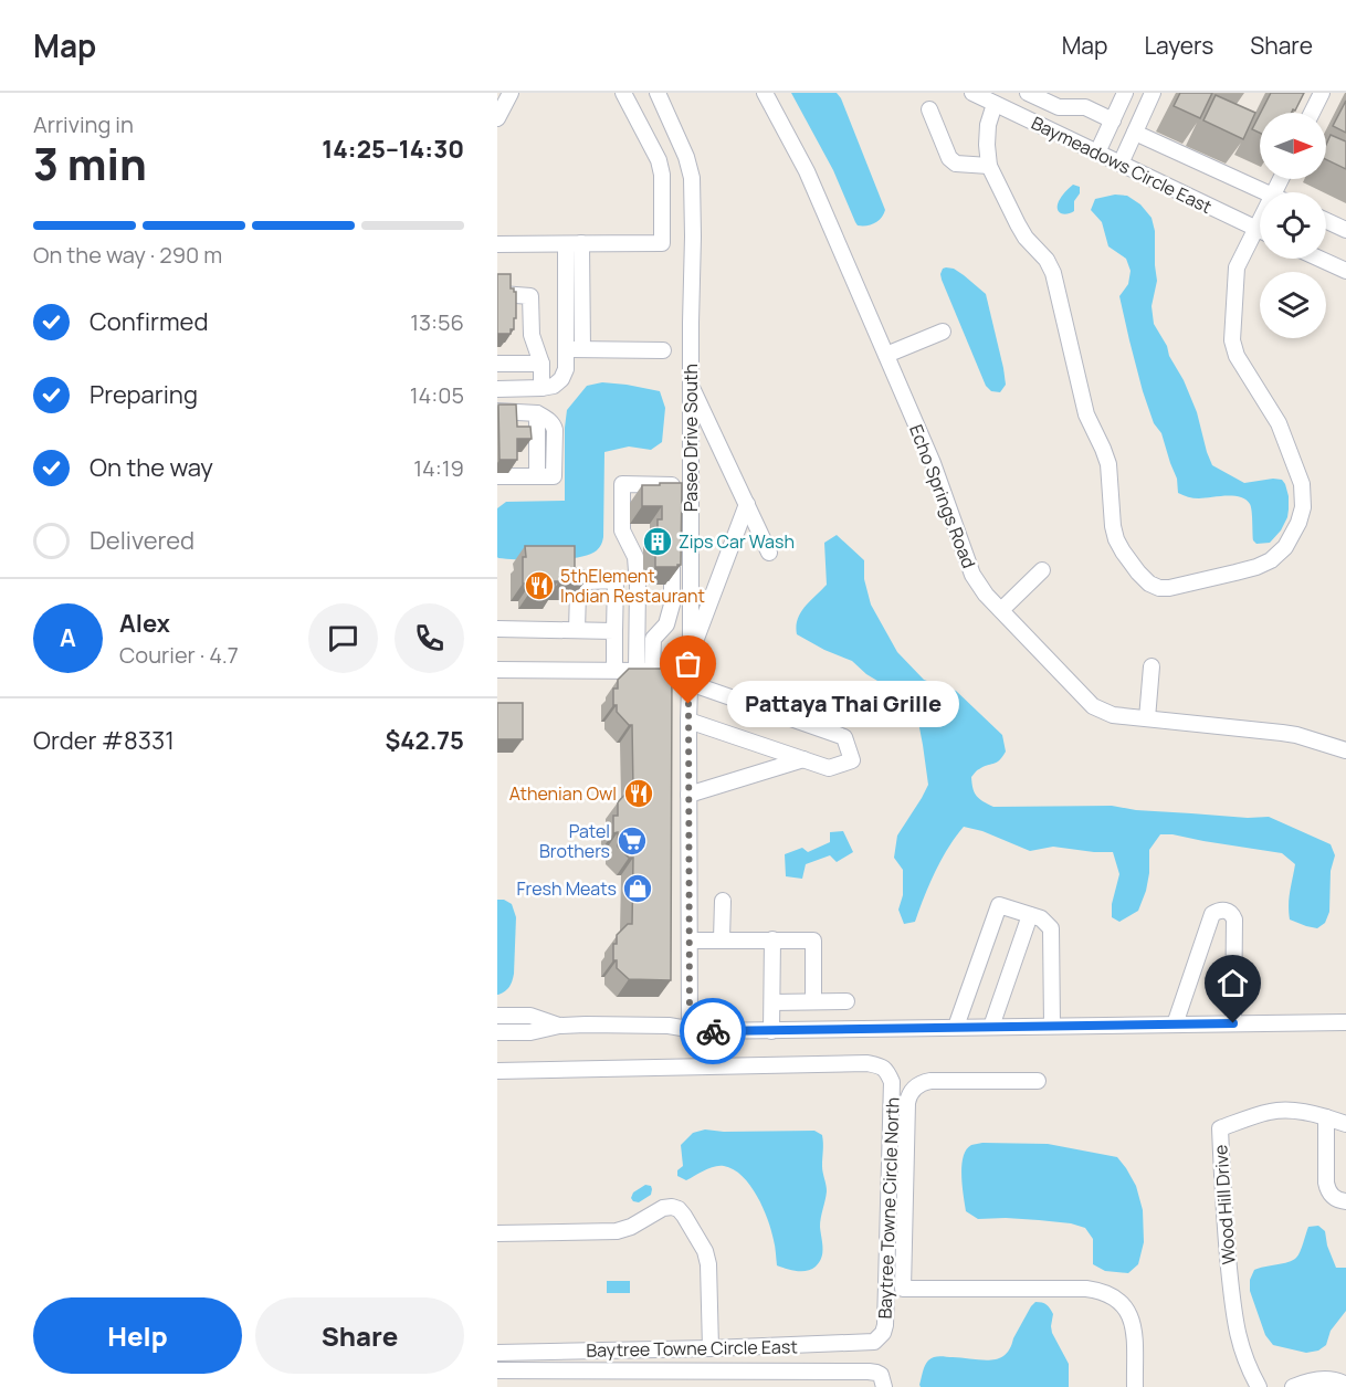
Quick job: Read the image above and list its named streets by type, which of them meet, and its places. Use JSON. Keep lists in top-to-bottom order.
{
  "streets": {
    "street": [
      "Baymeadows Circle East",
      "Paseo Drive South",
      "Echo Springs Road",
      "Wood Hill Drive",
      "Baytree Towne Circle North",
      "Baytree Towne Circle East"
    ]
  },
  "crossings": [
    ["Baytree Towne Circle North", "Baytree Towne Circle East"]
  ],
  "places": {
    "building": ["Zips Car Wash"],
    "restaurant": ["5thElement Indian Restaurant", "Athenian Owl"],
    "other": ["Pattaya Thai Grille"],
    "supermarket": ["Patel Brothers"],
    "shop": ["Fresh Meats"]
  },
  "north": "right",
  "page": {
    "header": "Map",
    "nav": ["Map", "Layers", "Share"],
    "heading": ["3 min", "Arriving in", "14:25–14:30"],
    "panel": [
      "Alex",
      "Courier · 4.7",
      "Order #8331",
      "$42.75"
    ],
    "bar": "On the way · 290 m",
    "list": [
      ["Confirmed", "13:56"],
      ["Preparing", "14:05"],
      ["On the way", "14:19"],
      "Delivered"
    ],
    "round": "A",
    "bubble": "Pattaya Thai Grille",
    "buttons": ["Help", "Share"]
  }
}
